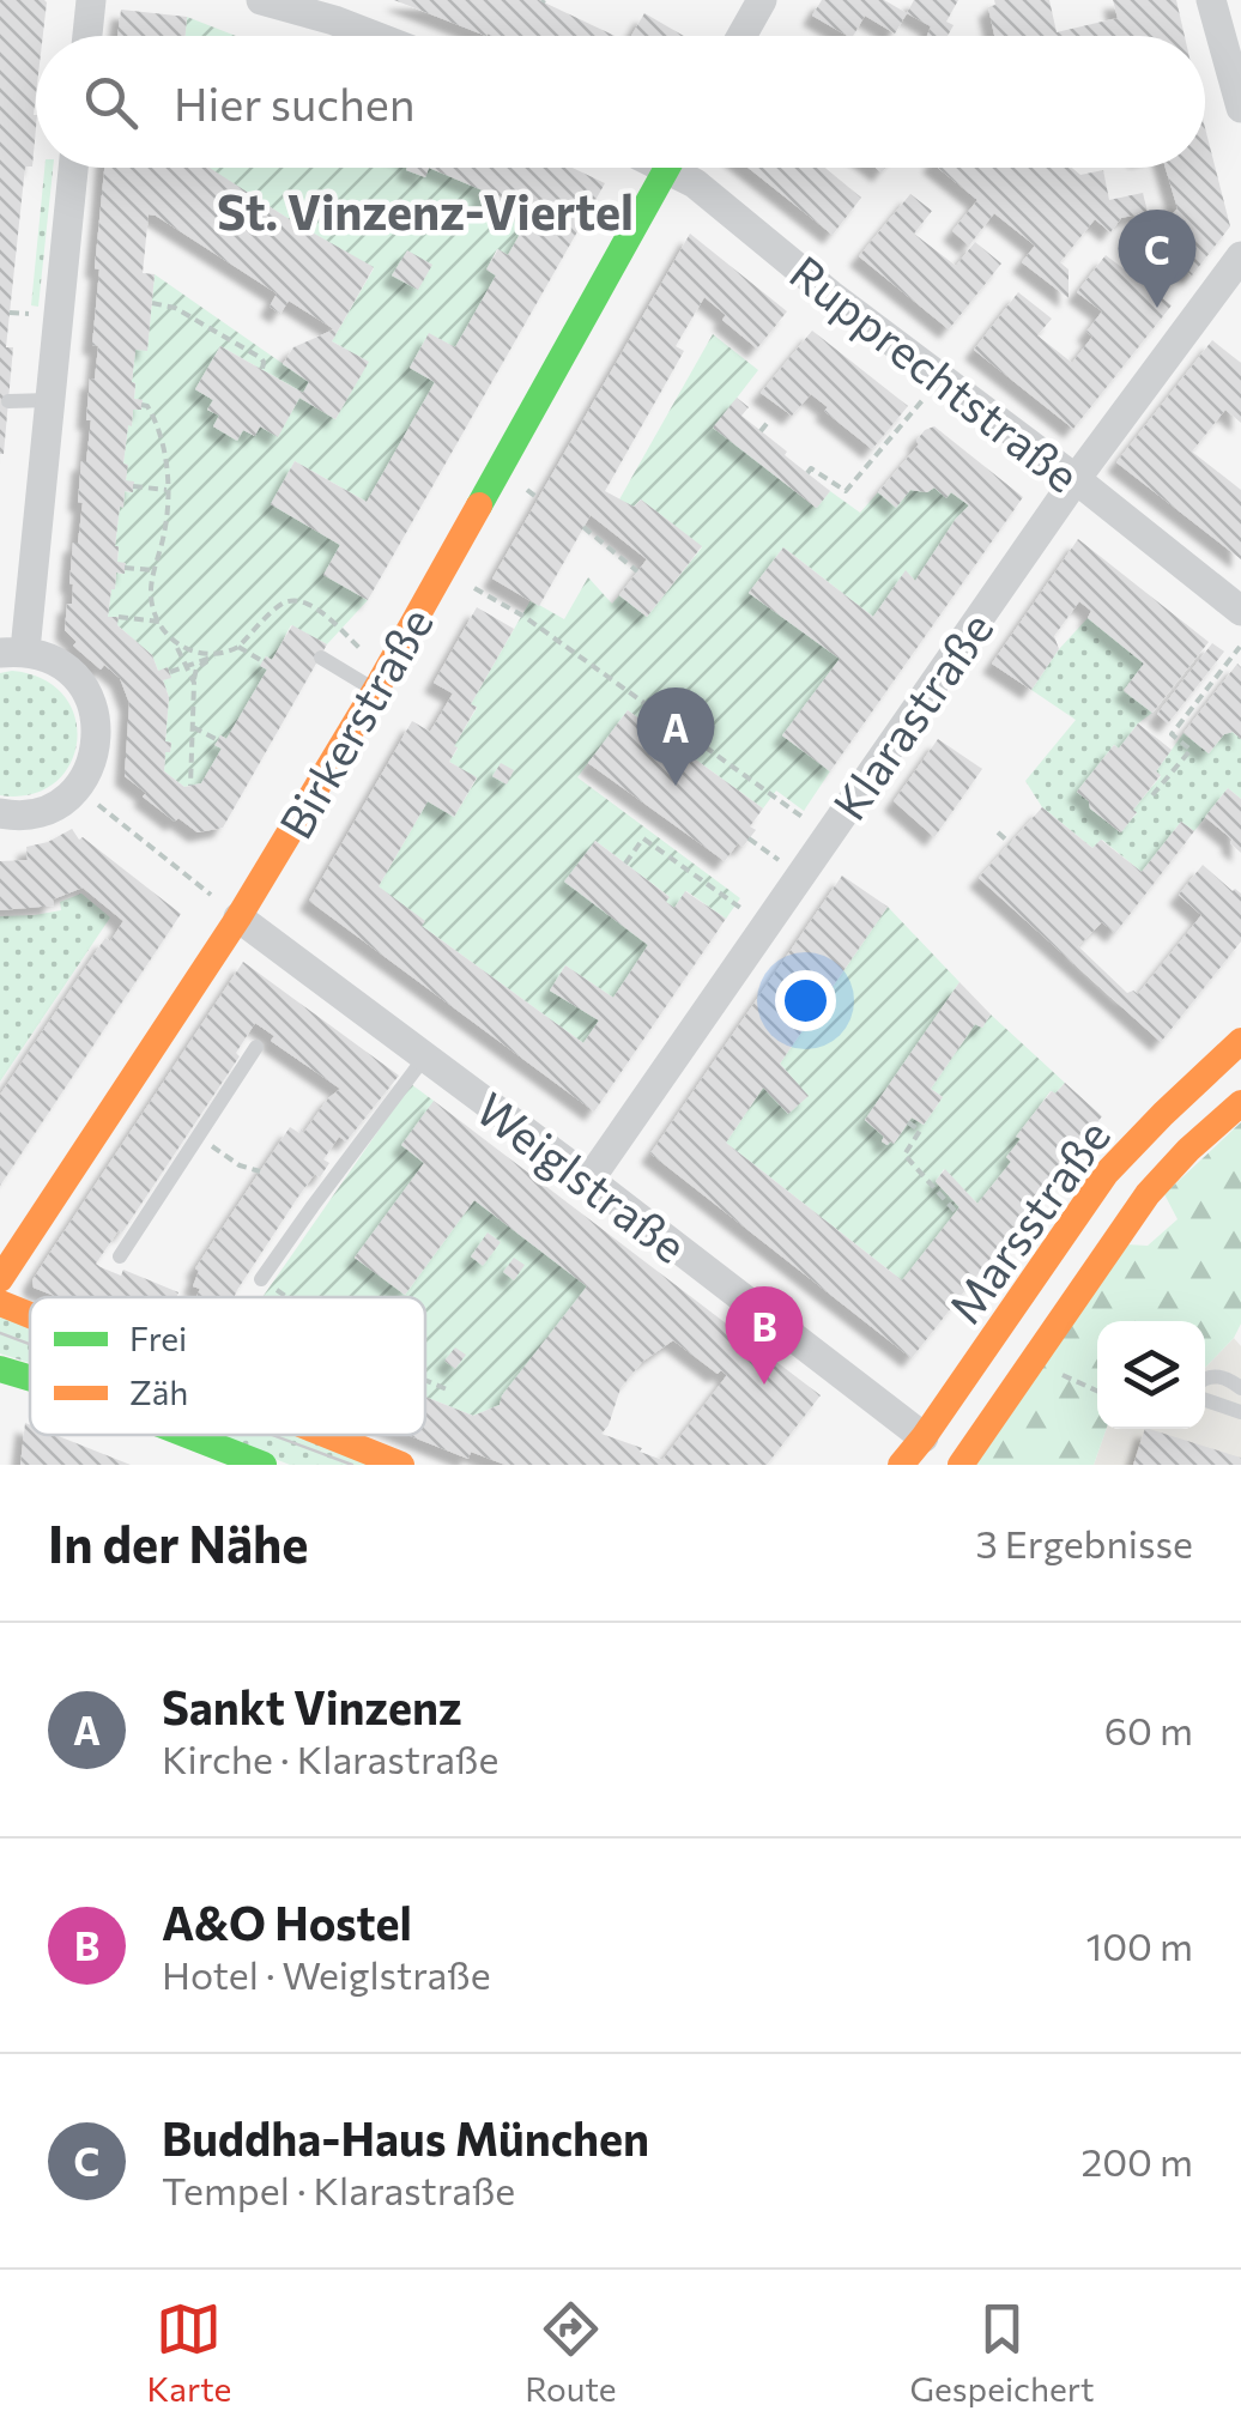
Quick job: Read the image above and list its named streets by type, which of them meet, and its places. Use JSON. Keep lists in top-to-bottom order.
{
  "streets": {
    "main road": ["Birkerstraße", "Marsstraße"],
    "street": ["Rupprechtstraße", "Klarastraße", "Weiglstraße"]
  },
  "crossings": [
    ["Rupprechtstraße", "Klarastraße"],
    ["Klarastraße", "Weiglstraße"],
    ["Birkerstraße", "Weiglstraße"],
    ["Weiglstraße", "Marsstraße"]
  ],
  "districts": ["St. Vinzenz-Viertel"],
  "legend": ["Frei", "Zäh"],
  "page": {
    "search": "Hier suchen",
    "pins": ["C", "A", "B"],
    "heading": ["In der Nähe", "3 Ergebnisse"],
    "list": [
      {
        "mark": "A",
        "name": "Sankt Vinzenz",
        "note": "Kirche · Klarastraße",
        "value": "60 m"
      },
      {
        "mark": "B",
        "name": "A&O Hostel",
        "note": "Hotel · Weiglstraße",
        "value": "100 m"
      },
      {
        "mark": "C",
        "name": "Buddha-Haus München",
        "note": "Tempel · Klarastraße",
        "value": "200 m"
      }
    ],
    "nav": ["Karte", "Route", "Gespeichert"]
  }
}
